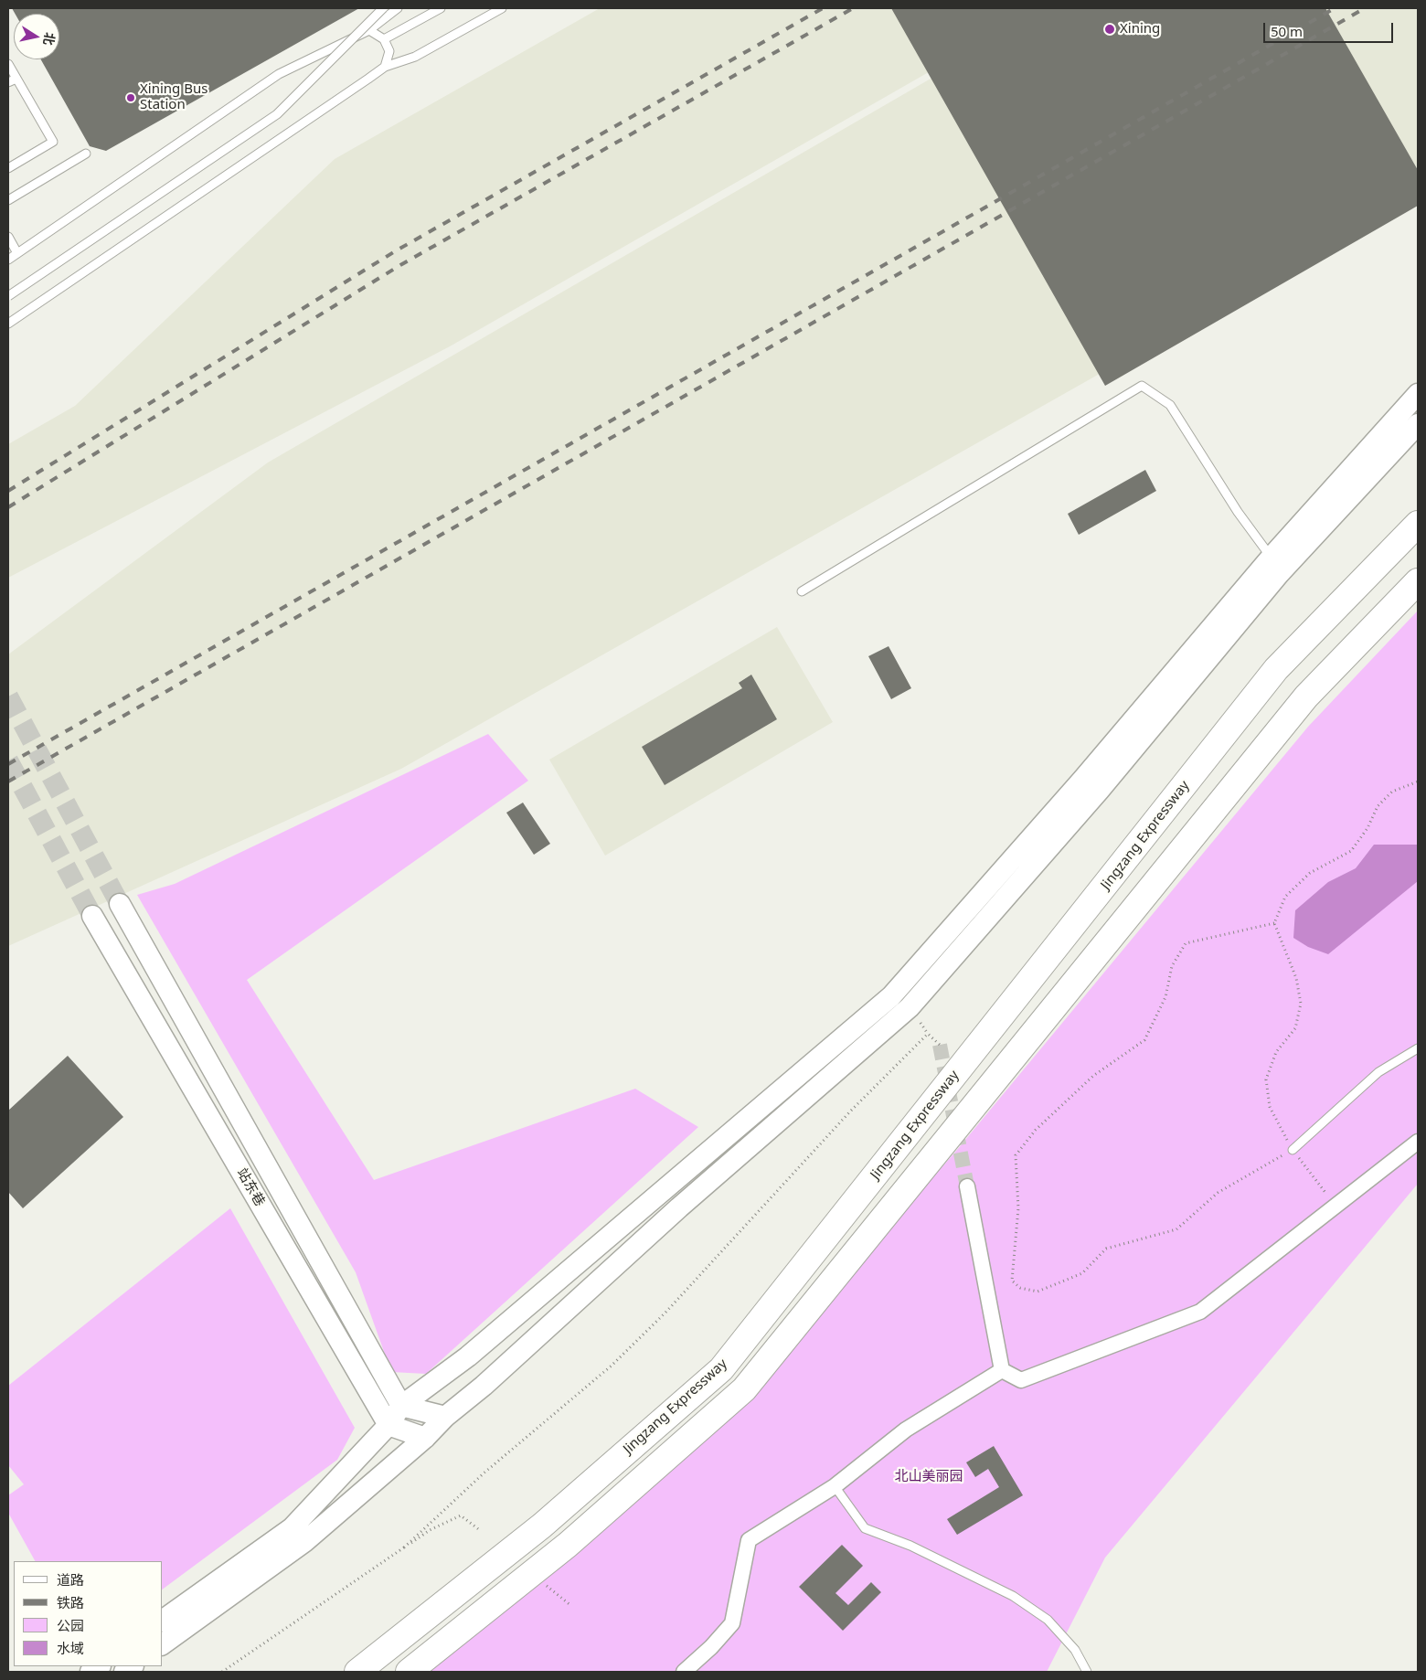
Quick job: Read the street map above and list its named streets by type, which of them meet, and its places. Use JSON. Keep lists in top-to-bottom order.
{
  "streets": {
    "highway": ["Jingzang Expressway"],
    "main road": ["站东巷"]
  },
  "parks": ["北山美丽园"],
  "places": ["Xining", "Xining Bus Station"],
  "legend": [
    "道路",
    "铁路",
    "公园",
    "水域"
  ],
  "scale_bar": "50 m",
  "north": "right"
}
